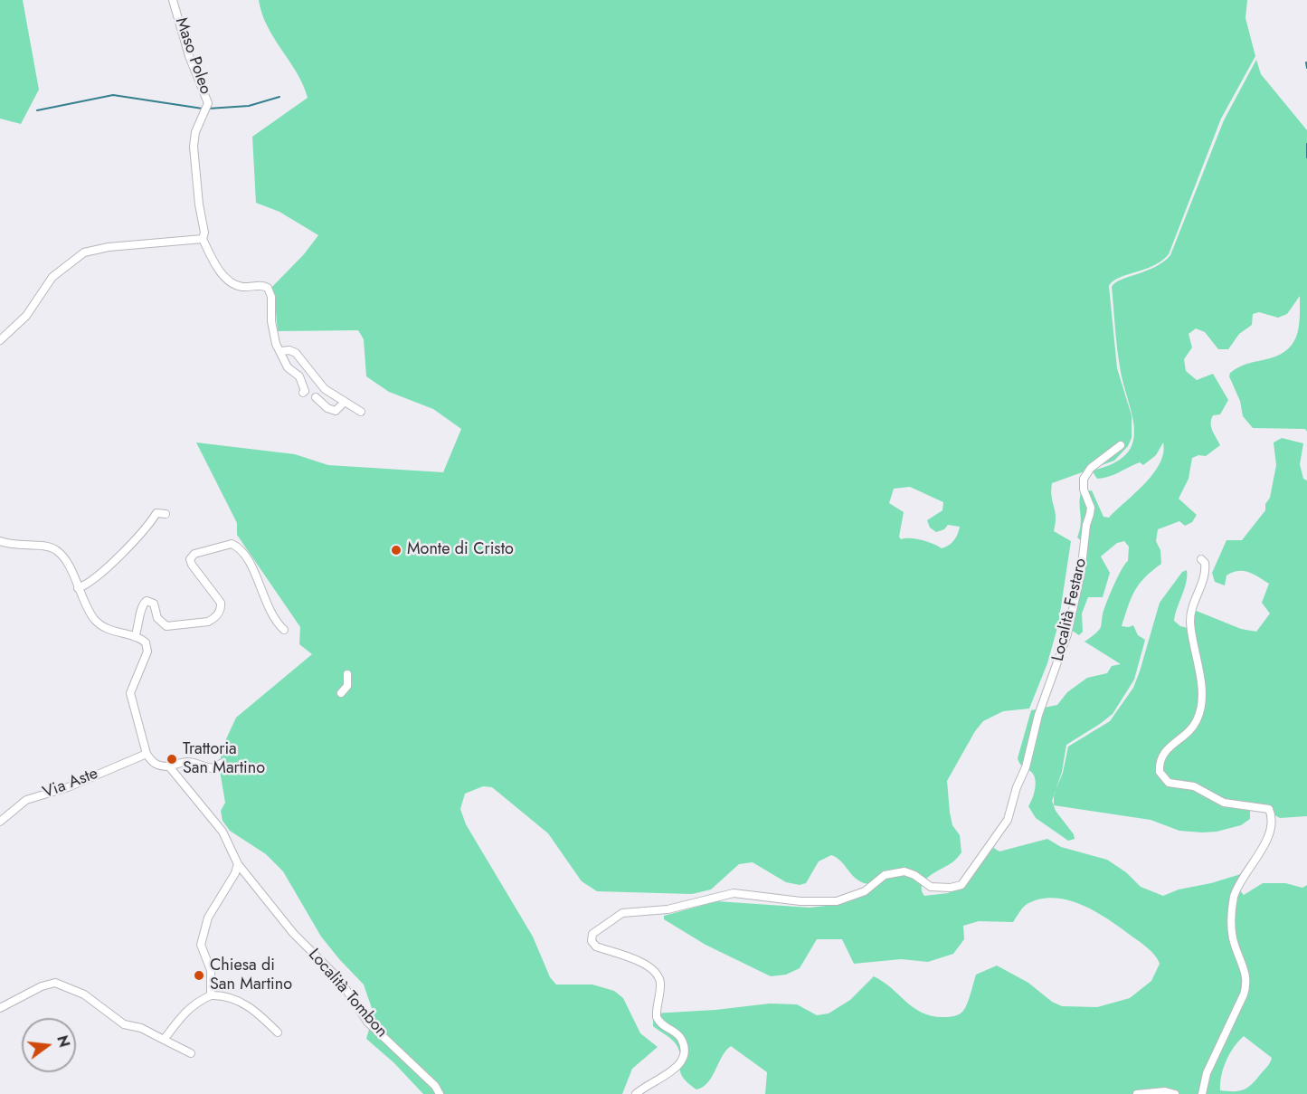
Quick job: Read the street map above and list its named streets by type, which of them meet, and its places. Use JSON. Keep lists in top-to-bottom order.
{
  "streets": {
    "street": [
      "Maso Poleo",
      "Località Festaro",
      "Via Aste",
      "Località Tombon"
    ]
  },
  "places": ["Monte di Cristo", "Trattoria San Martino", "Chiesa di San Martino"],
  "north": "right"
}
